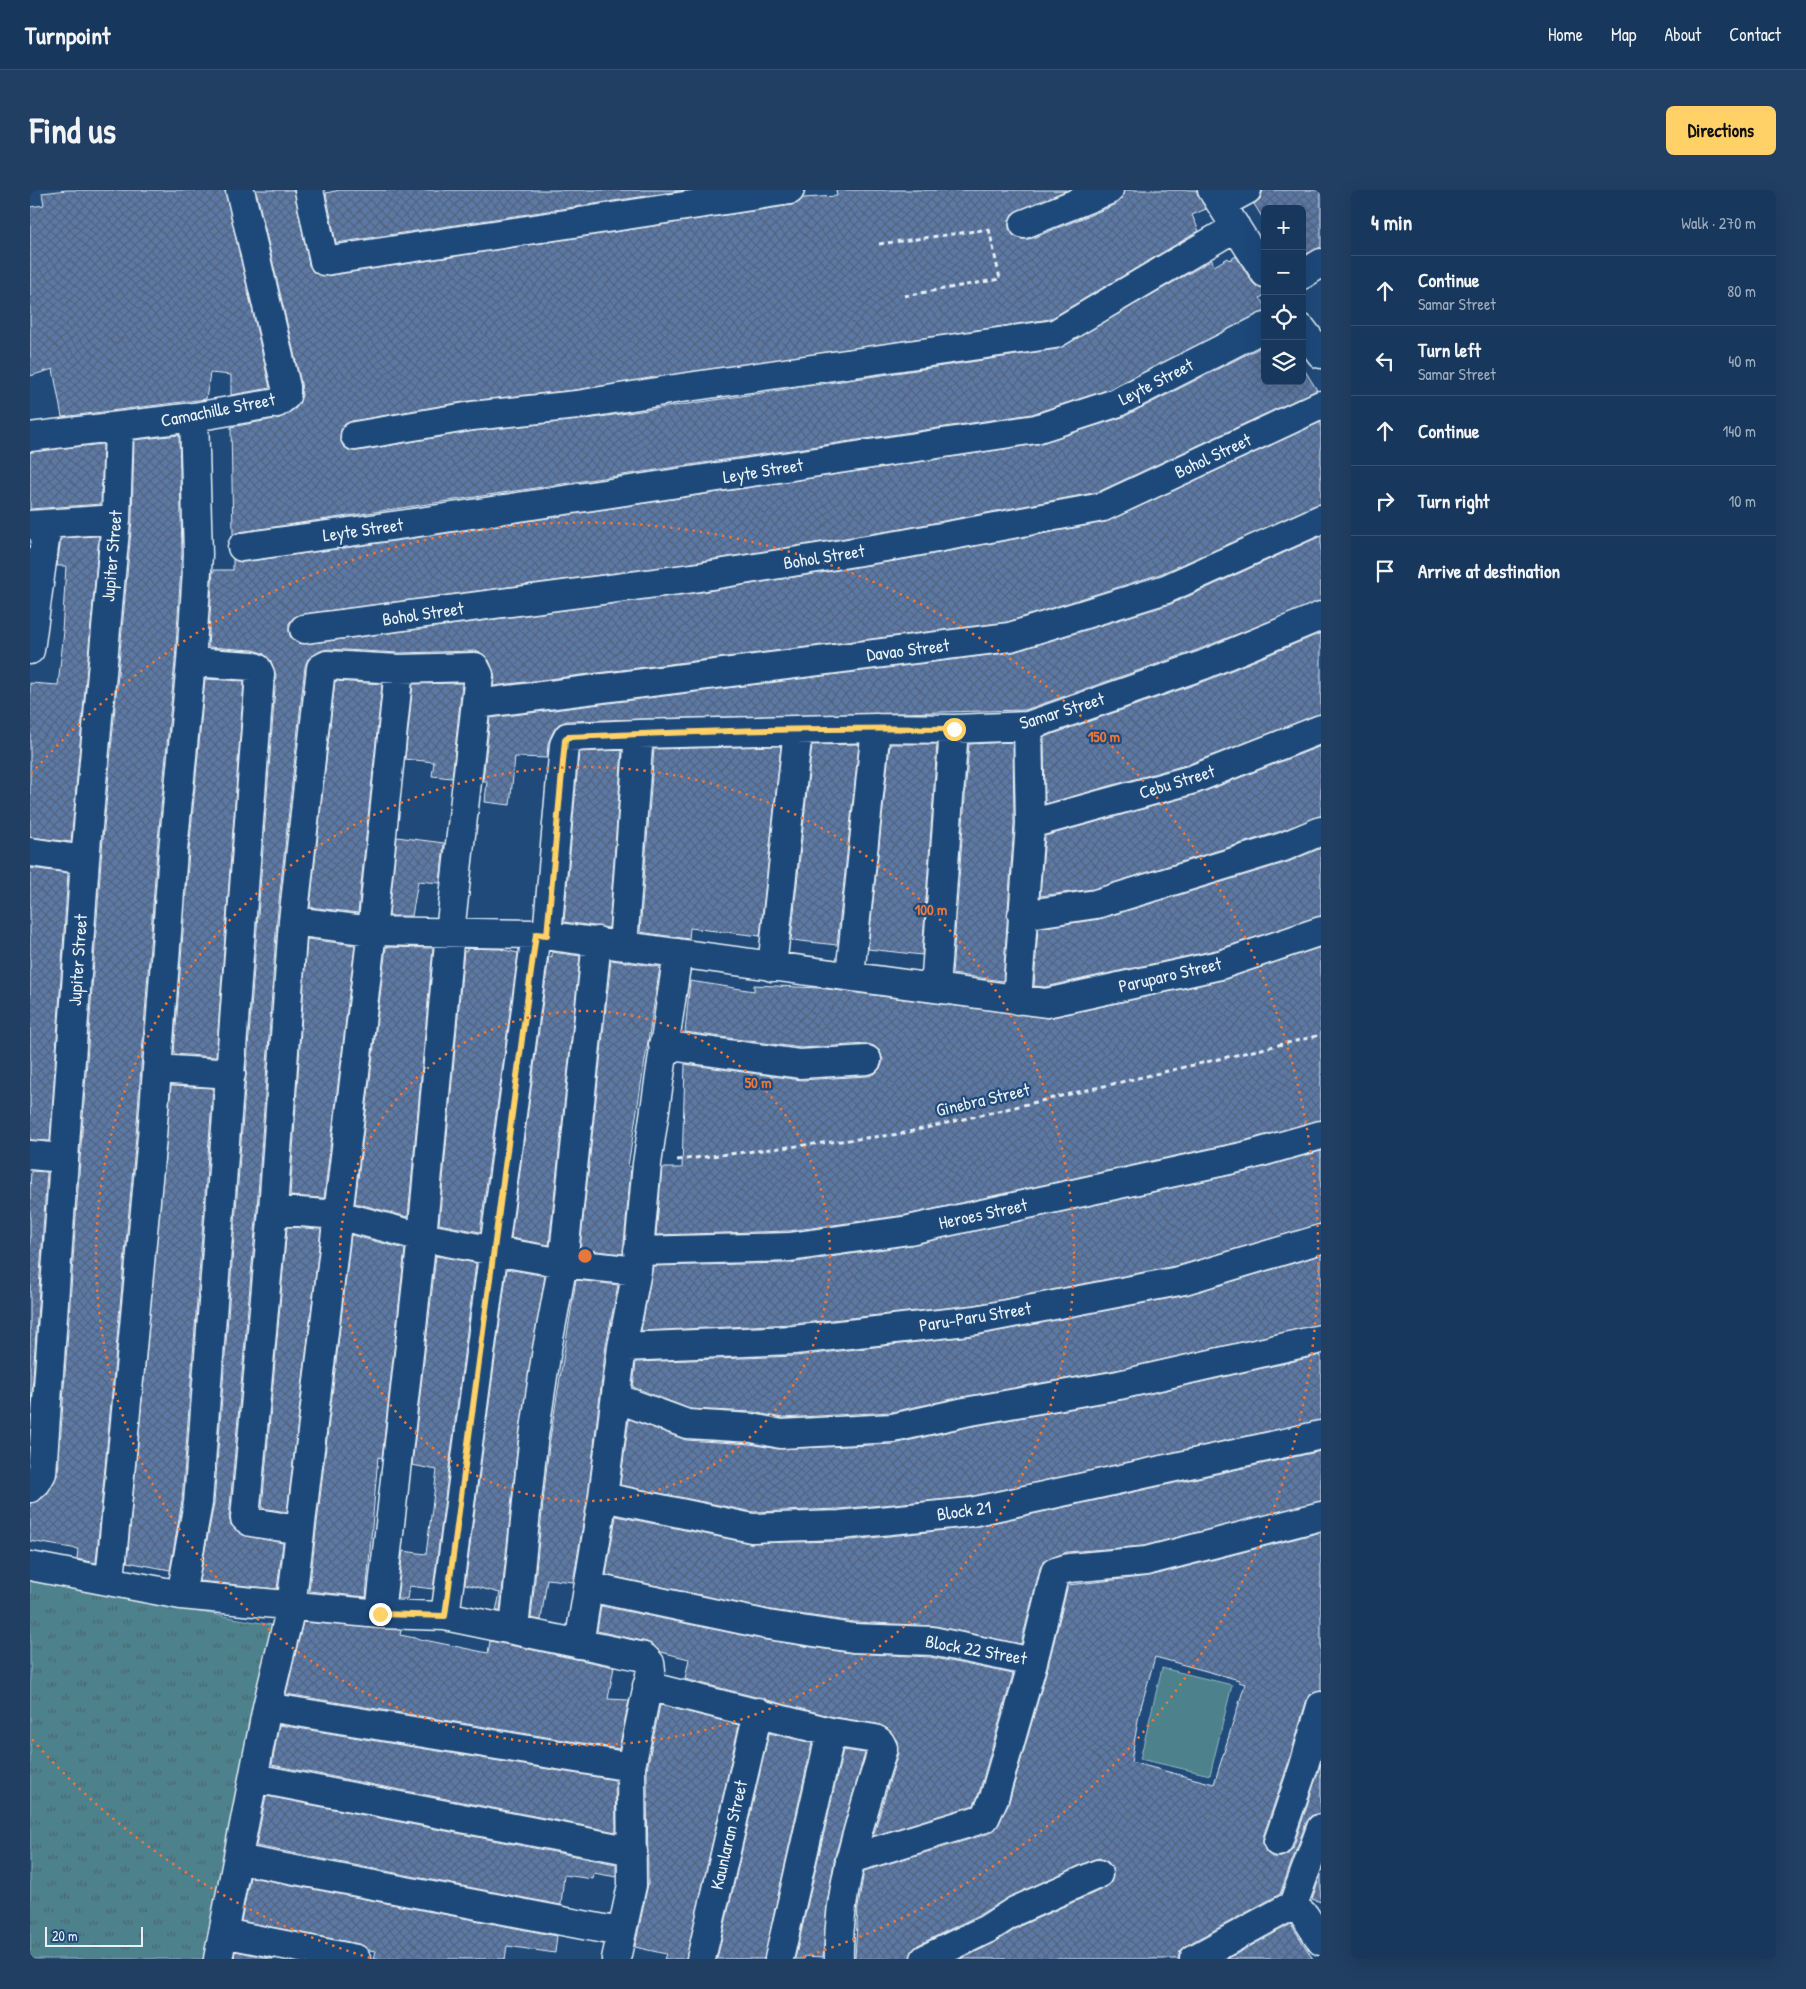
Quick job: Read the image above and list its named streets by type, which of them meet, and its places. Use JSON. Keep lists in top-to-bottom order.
{
  "streets": {
    "street": [
      "Leyte Street",
      "Camachille Street",
      "Bohol Street",
      "Jupiter Street",
      "Davao Street",
      "Samar Street",
      "Cebu Street",
      "Paruparo Street",
      "Heroes Street",
      "Paru-Paru Street",
      "Block 21",
      "Block 22 Street",
      "Kaunlaran Street"
    ],
    "path": ["Ginebra Street"]
  },
  "crossings": [
    ["Camachille Street", "Jupiter Street"],
    ["Samar Street", "Paruparo Street"]
  ],
  "scale_bar": "20 m",
  "page": {
    "header": "Turnpoint",
    "nav": [
      "Home",
      "Map",
      "About",
      "Contact"
    ],
    "buttons": "Directions",
    "title": "Find us",
    "heading": ["4 min", "Walk · 270 m"],
    "map_buttons": ["+", "−"],
    "list": [
      ["Continue", "Samar Street", "80 m"],
      ["Turn left", "Samar Street", "40 m"],
      ["Continue", "140 m"],
      ["Turn right", "10 m"],
      "Arrive at destination"
    ],
    "scale": "20 m"
  },
  "rings": ["150 m", "100 m", "50 m"]
}
